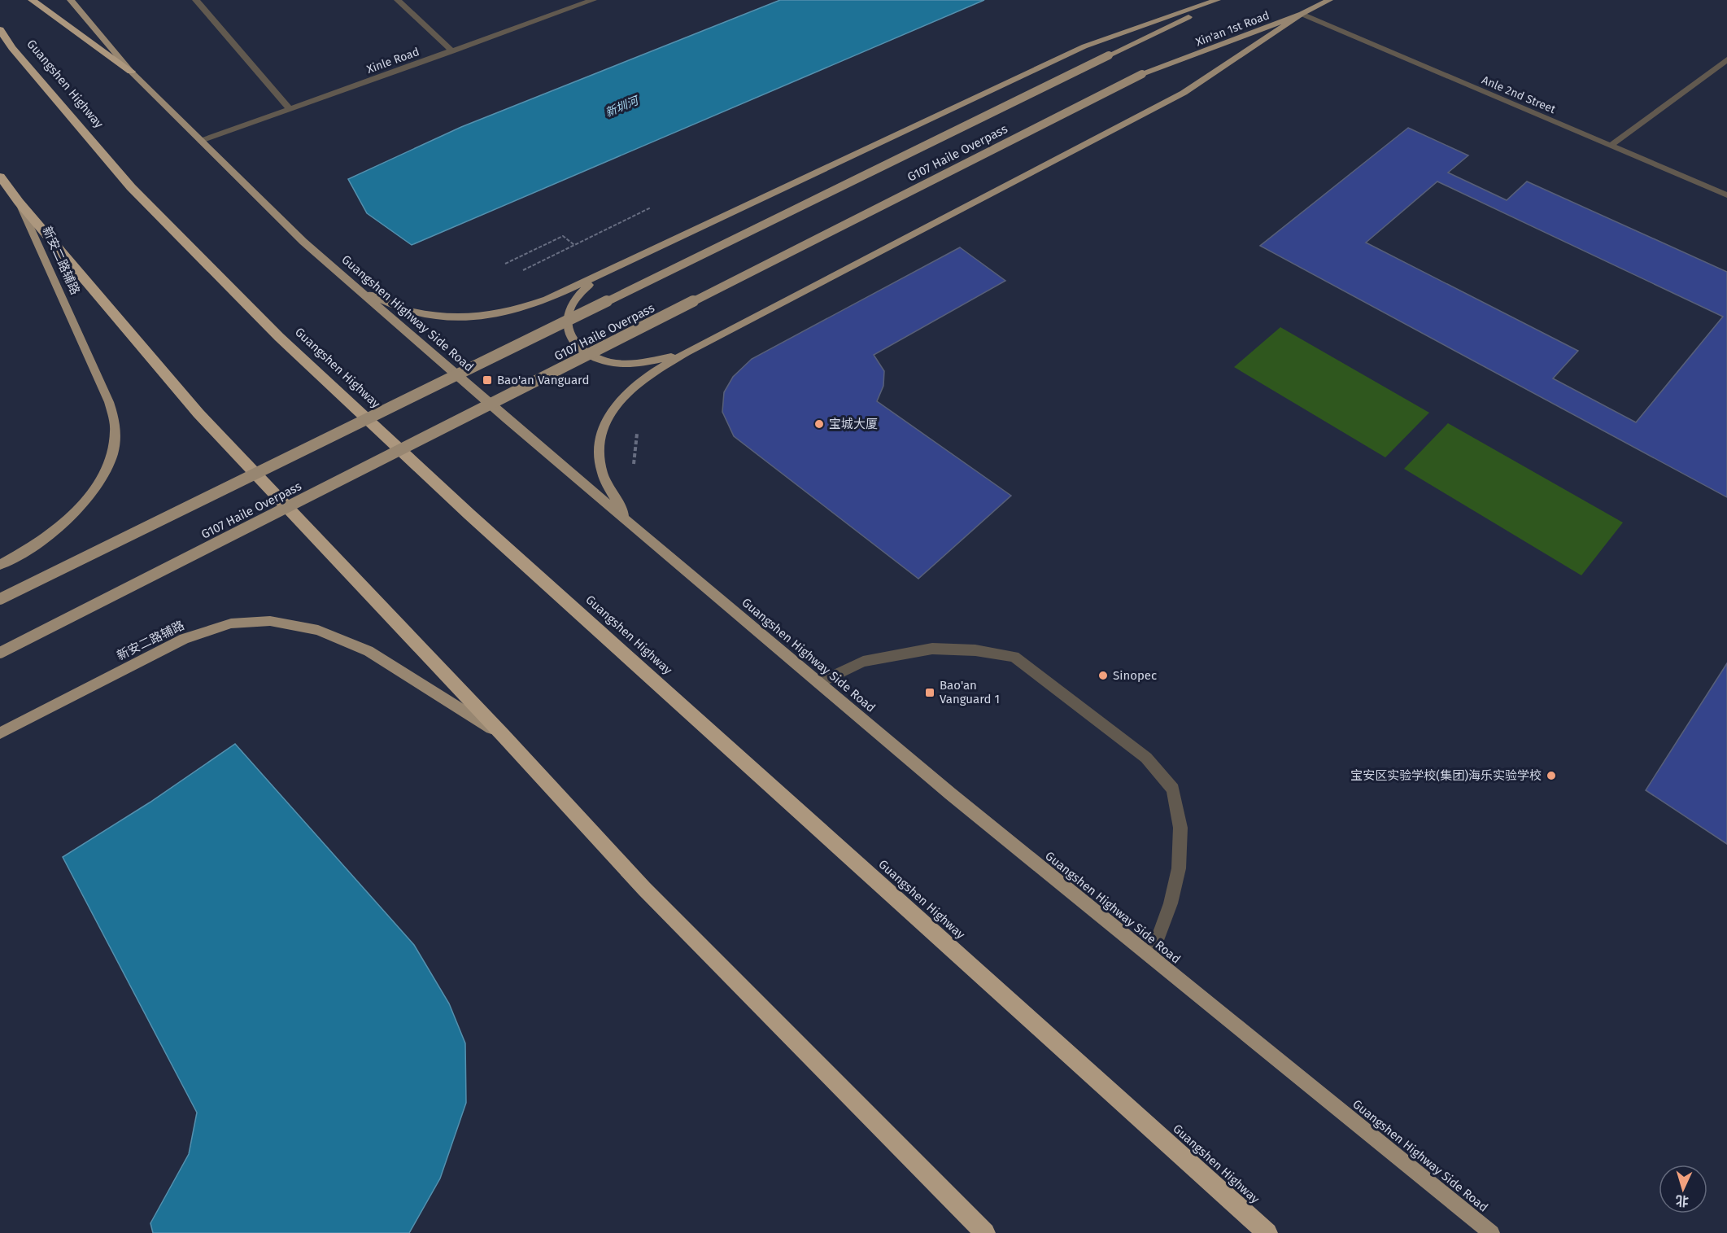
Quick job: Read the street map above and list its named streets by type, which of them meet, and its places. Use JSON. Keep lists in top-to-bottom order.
{
  "streets": {
    "highway": ["Guangshen Highway"],
    "main road": [
      "Xin'an 1st Road",
      "G107 Haile Overpass",
      "新安二路辅路",
      "Guangshen Highway Side Road"
    ],
    "street": ["Xinle Road", "Anle 2nd Street"]
  },
  "crossings": [
    ["Xin'an 1st Road", "Anle 2nd Street"],
    ["Xin'an 1st Road", "G107 Haile Overpass"],
    ["Xinle Road", "Guangshen Highway Side Road"]
  ],
  "water": ["新圳河"],
  "places": {
    "transit": ["Bao'an Vanguard", "Bao'an Vanguard 1"],
    "other": ["宝城大厦", "Sinopec", "宝安区实验学校(集团)海乐实验学校"]
  },
  "north": "bottom"
}
